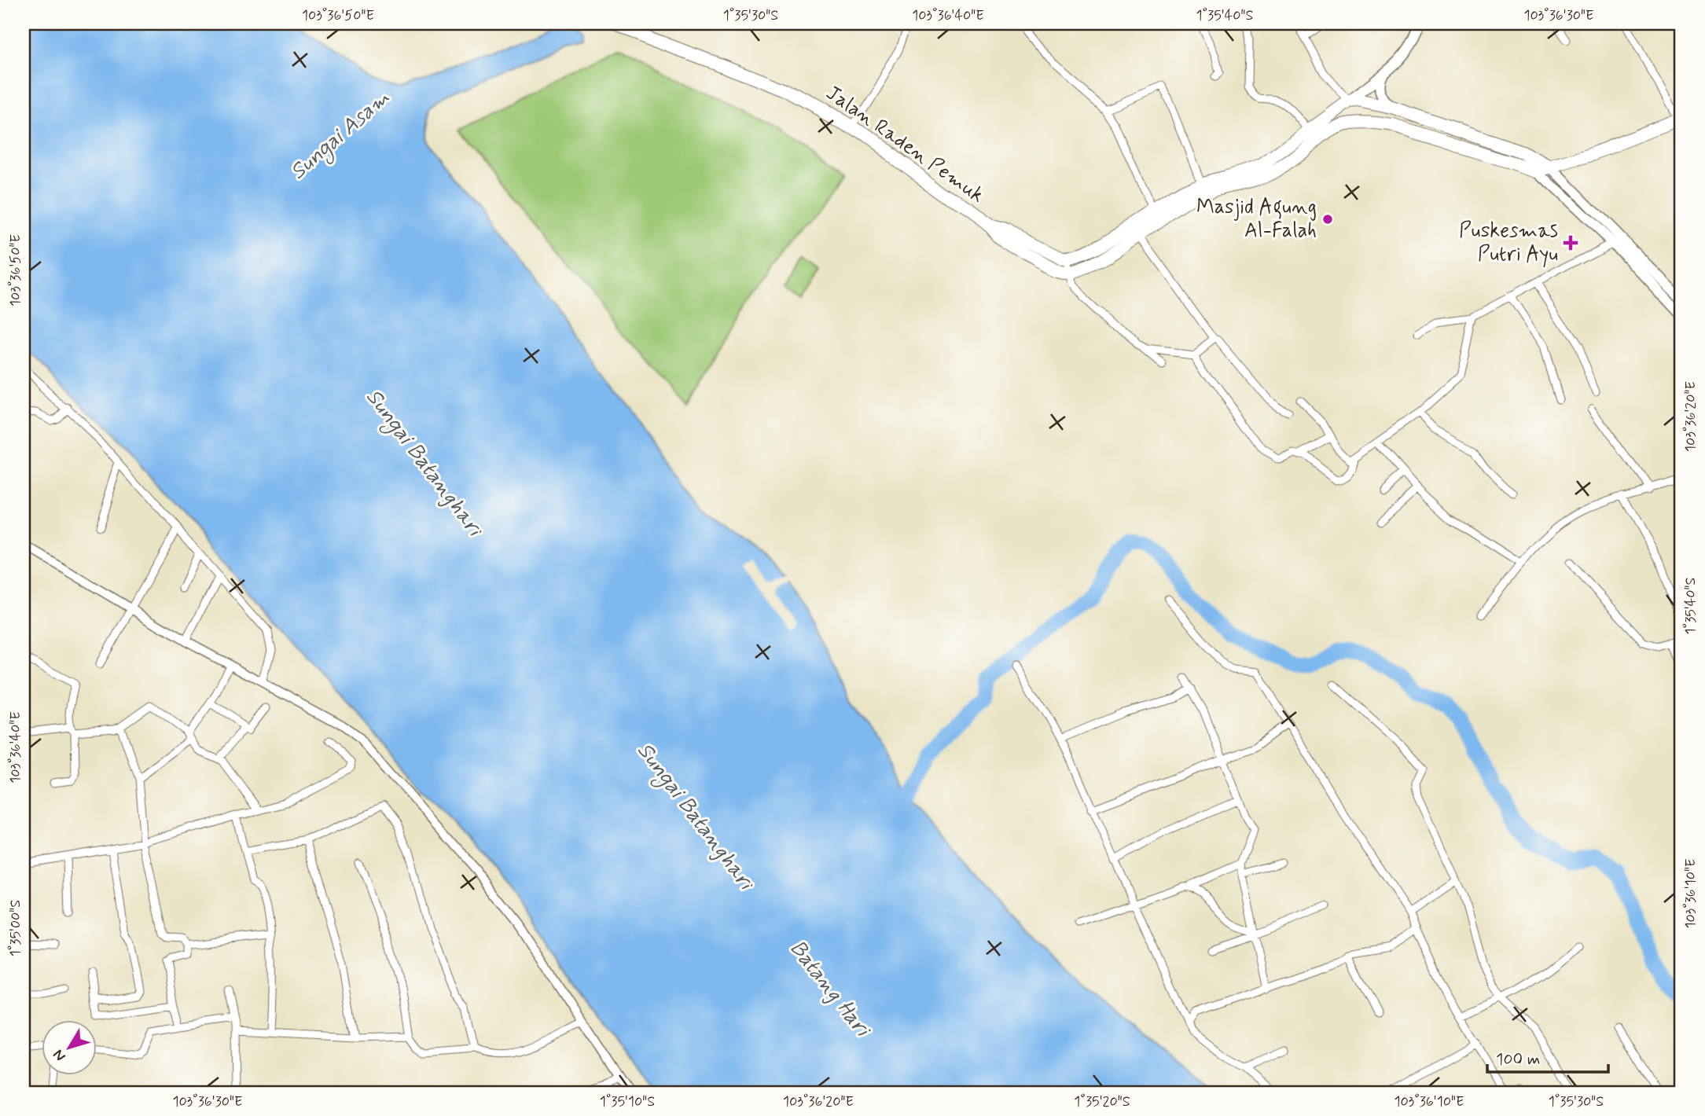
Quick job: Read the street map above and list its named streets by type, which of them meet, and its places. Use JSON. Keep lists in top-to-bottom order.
{
  "streets": {
    "highway": ["Jalan Raden Pemuk"]
  },
  "water": ["Sungai Asam", "Sungai Batanghari", "Batang Hari"],
  "places": {
    "other": ["Masjid Agung Al-Falah"],
    "health": ["Puskesmas Putri Ayu"]
  },
  "scale_bar": "100 m",
  "north": "bottom left",
  "coordinates": [
    "103°36'50\"E",
    "1°35'30\"S",
    "103°36'40\"E",
    "1°35'40\"S",
    "103°36'30\"E",
    "103°36'20\"E",
    "103°36'10\"E",
    "1°35'00\"S",
    "1°35'10\"S",
    "1°35'20\"S"
  ]
}
